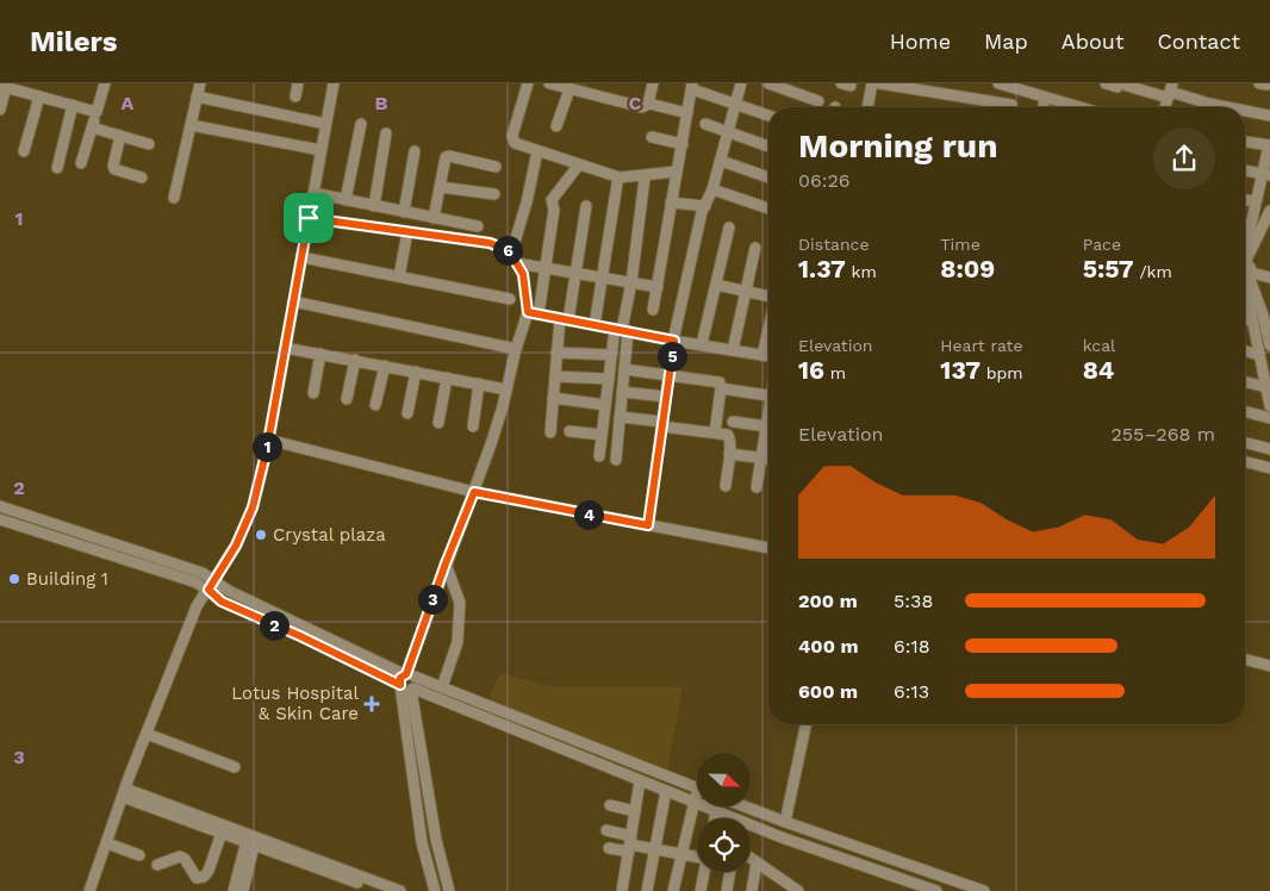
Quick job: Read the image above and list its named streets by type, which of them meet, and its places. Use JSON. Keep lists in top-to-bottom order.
{
  "places": {
    "other": ["Crystal plaza", "Building 1"],
    "health": ["Lotus Hospital & Skin Care"]
  },
  "north": "right",
  "page": {
    "header": "Milers",
    "nav": [
      "Home",
      "Map",
      "About",
      "Contact"
    ],
    "heading": ["Morning run", "06:26"],
    "stats": [
      ["Distance", "1.37 km"],
      ["Time", "8:09"],
      ["Pace", "5:57 /km"],
      ["Elevation", "16 m"],
      ["Heart rate", "137 bpm"],
      ["kcal", "84"]
    ],
    "pins": [
      "6",
      "5",
      "1",
      "4",
      "3",
      "2"
    ],
    "chart": ["Elevation", "255–268 m"],
    "list": [
      {
        "name": "200 m",
        "note": "5:38"
      },
      {
        "name": "400 m",
        "note": "6:18"
      },
      {
        "name": "600 m",
        "note": "6:13"
      }
    ]
  },
  "grid": {
    "columns": ["A", "B", "C"],
    "rows": ["1", "2", "3"]
  }
}
